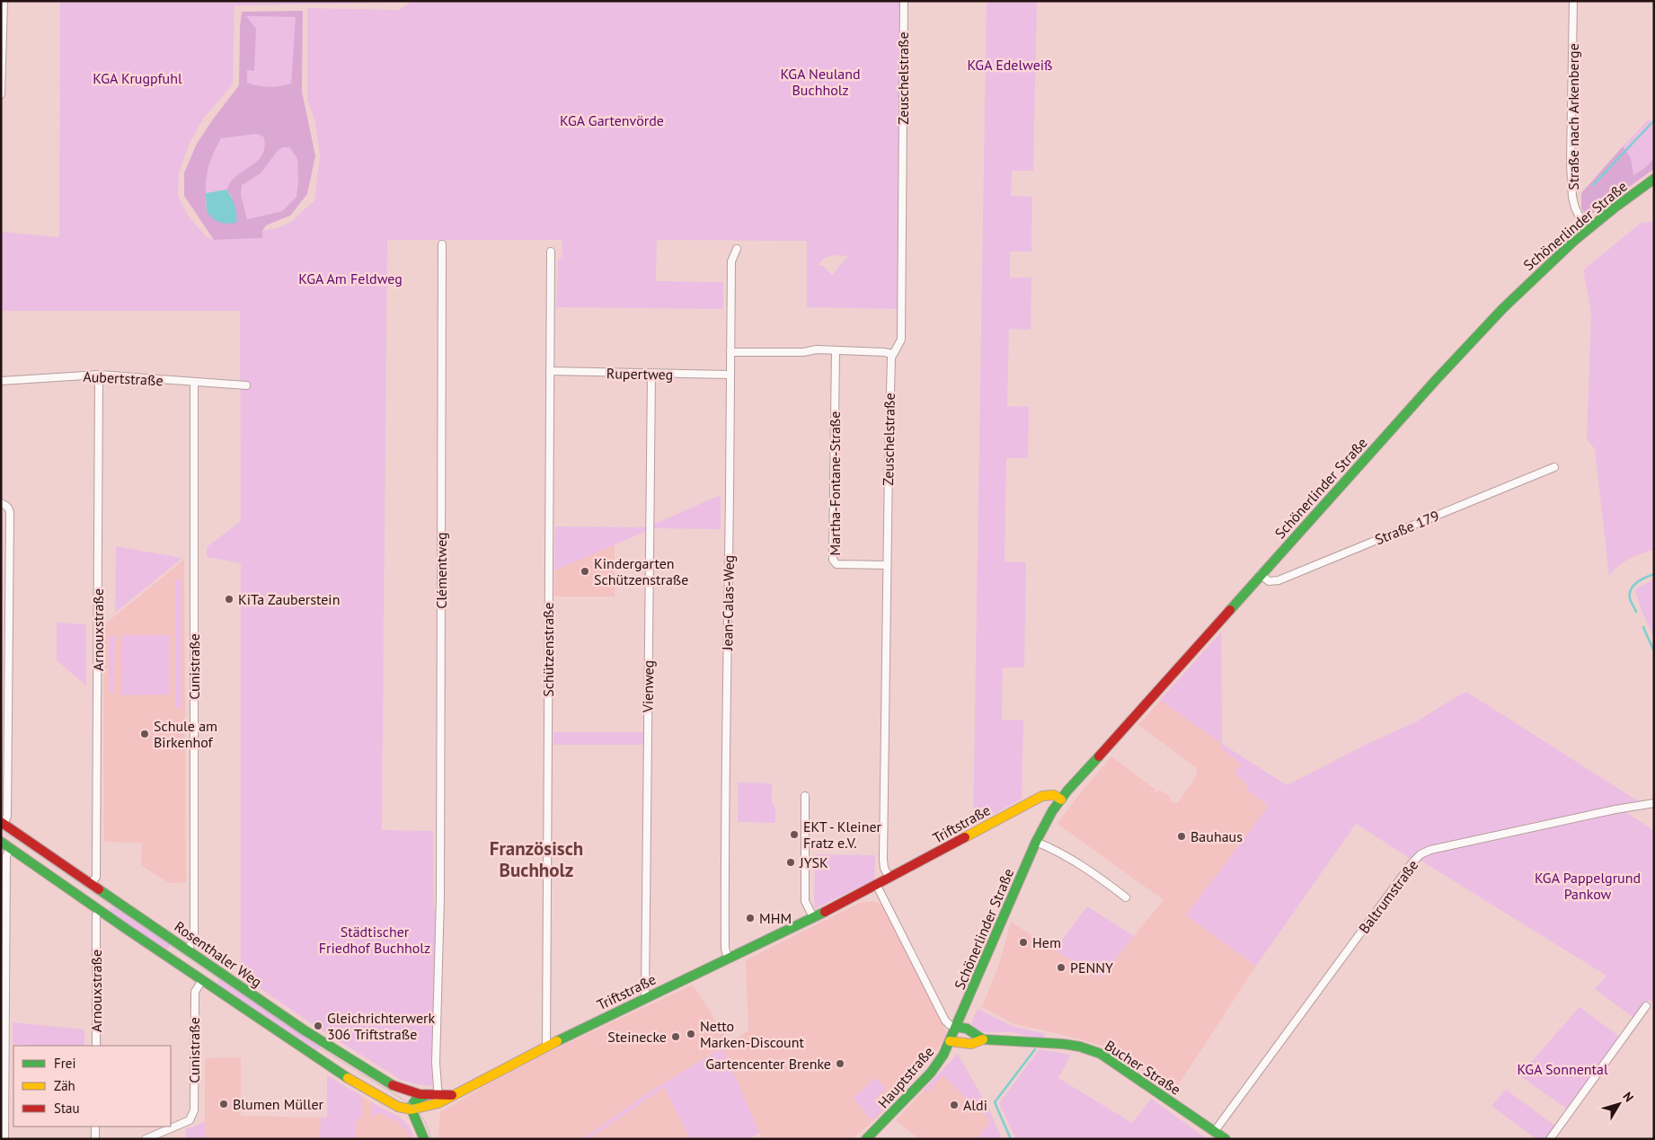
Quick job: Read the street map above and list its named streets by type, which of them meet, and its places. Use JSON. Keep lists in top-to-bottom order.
{
  "streets": {
    "main road": [
      "Schönerlinder Straße",
      "Triftstraße",
      "Rosenthaler Weg",
      "Bucher Straße",
      "Hauptstraße"
    ],
    "street": [
      "Zeuschelstraße",
      "Straße nach Arkenberge",
      "Rupertweg",
      "Aubertstraße",
      "Martha-Fontane-Straße",
      "Straße 179",
      "Clémentweg",
      "Jean-Calas-Weg",
      "Arnouxstraße",
      "Schützenstraße",
      "Cunistraße",
      "Vienweg",
      "Baltrumstraße"
    ]
  },
  "crossings": [
    ["Zeuschelstraße", "Martha-Fontane-Straße"],
    ["Zeuschelstraße", "Triftstraße"],
    ["Straße nach Arkenberge", "Schönerlinder Straße"],
    ["Schönerlinder Straße", "Straße 179"],
    ["Schönerlinder Straße", "Triftstraße"],
    ["Schönerlinder Straße", "Bucher Straße"],
    ["Schönerlinder Straße", "Hauptstraße"],
    ["Rupertweg", "Jean-Calas-Weg"],
    ["Rupertweg", "Schützenstraße"],
    ["Rupertweg", "Vienweg"],
    ["Aubertstraße", "Arnouxstraße"],
    ["Aubertstraße", "Cunistraße"],
    ["Clémentweg", "Triftstraße"],
    ["Jean-Calas-Weg", "Triftstraße"],
    ["Arnouxstraße", "Rosenthaler Weg"],
    ["Schützenstraße", "Triftstraße"],
    ["Cunistraße", "Rosenthaler Weg"],
    ["Vienweg", "Triftstraße"],
    ["Triftstraße", "Rosenthaler Weg"],
    ["Baltrumstraße", "Bucher Straße"],
    ["Bucher Straße", "Hauptstraße"]
  ],
  "districts": ["Französisch Buchholz"],
  "parks": [
    "KGA Edelweiß",
    "KGA Neuland Buchholz",
    "KGA Krugpfuhl",
    "KGA Gartenvörde",
    "KGA Am Feldweg",
    "KGA Pappelgrund Pankow",
    "Städtischer Friedhof Buchholz",
    "KGA Sonnental"
  ],
  "places": [
    "Kindergarten Schützenstraße",
    "KiTa Zauberstein",
    "Schule am Birkenhof",
    "EKT - Kleiner Fratz e.V.",
    "Bauhaus",
    "JYSK",
    "MHM",
    "Hem",
    "PENNY",
    "Gleichrichterwerk 306 Triftstraße",
    "Netto Marken-Discount",
    "Steinecke",
    "Gartencenter Brenke",
    "Blumen Müller",
    "Aldi"
  ],
  "legend": ["Frei", "Zäh", "Stau"],
  "north": "top right"
}
